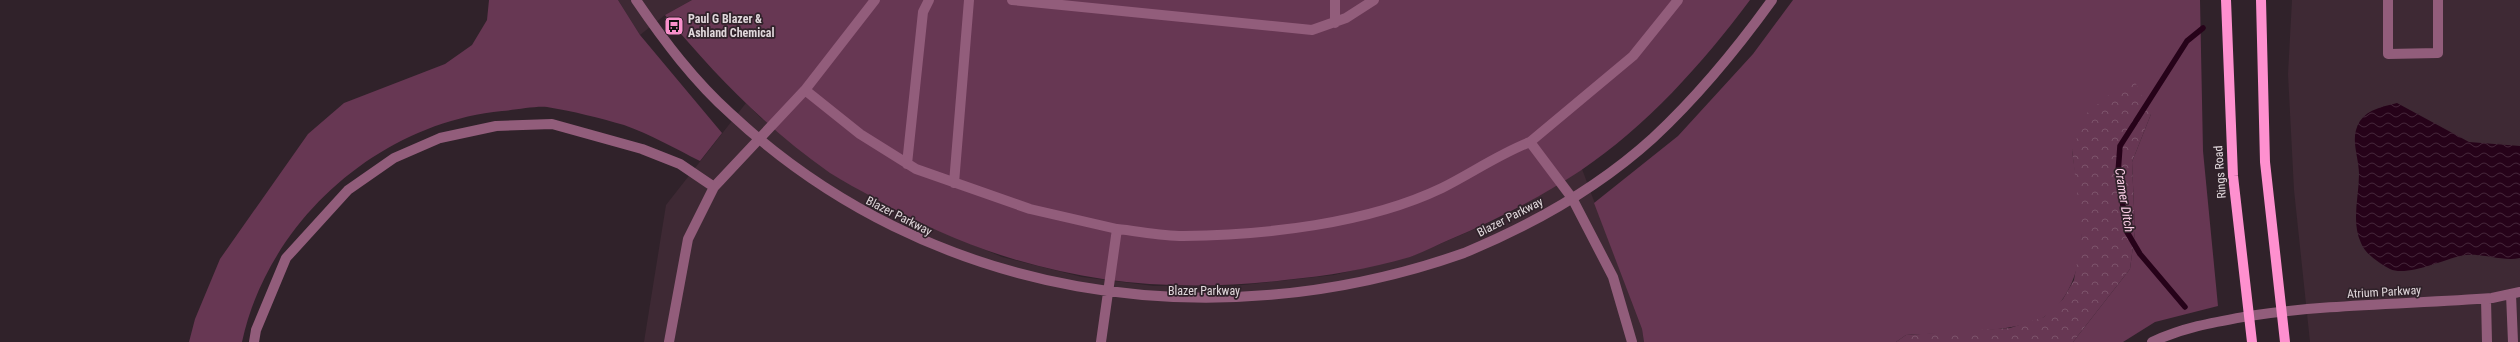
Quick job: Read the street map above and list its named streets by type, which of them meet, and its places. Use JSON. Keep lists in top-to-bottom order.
{
  "streets": {
    "main road": ["Rings Road"],
    "street": ["Blazer Parkway", "Atrium Parkway"]
  },
  "crossings": [
    ["Rings Road", "Atrium Parkway"]
  ],
  "water": ["Cramer Ditch"],
  "places": {
    "bus stop": ["Paul G Blazer & Ashland Chemical"]
  }
}
